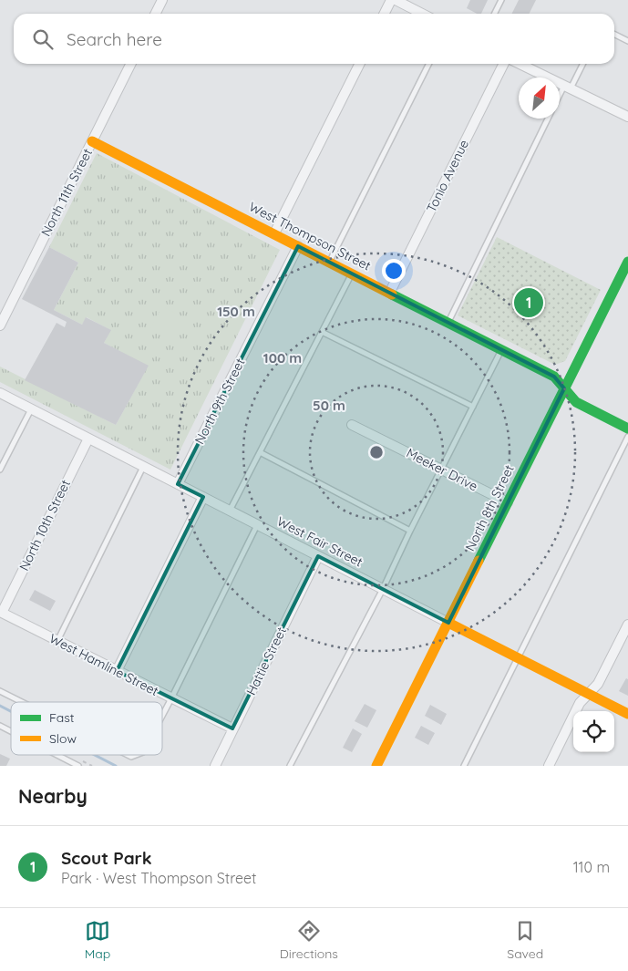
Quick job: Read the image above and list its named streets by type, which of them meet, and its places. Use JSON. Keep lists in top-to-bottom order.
{
  "streets": {
    "street": [
      "Tonio Avenue",
      "North 11th Street",
      "West Thompson Street",
      "North 9th Street",
      "Meeker Drive",
      "North 8th Street",
      "North 10th Street",
      "West Fair Street",
      "Hattie Street",
      "West Hamline Street"
    ]
  },
  "crossings": [
    ["Tonio Avenue", "West Thompson Street"],
    ["North 11th Street", "West Thompson Street"],
    ["West Thompson Street", "North 9th Street"],
    ["West Thompson Street", "North 8th Street"],
    ["North 9th Street", "West Fair Street"],
    ["Meeker Drive", "North 8th Street"],
    ["North 8th Street", "West Fair Street"],
    ["North 10th Street", "West Fair Street"],
    ["North 10th Street", "West Hamline Street"],
    ["West Fair Street", "Hattie Street"],
    ["Hattie Street", "West Hamline Street"]
  ],
  "legend": ["Fast", "Slow"],
  "north": "top right",
  "page": {
    "search": "Search here",
    "pins": "1",
    "heading": "Nearby",
    "list": [
      {
        "mark": "1",
        "name": "Scout Park",
        "note": "Park · West Thompson Street",
        "value": "110 m"
      }
    ],
    "nav": ["Map", "Directions", "Saved"]
  },
  "rings": ["150 m", "100 m", "50 m"]
}
